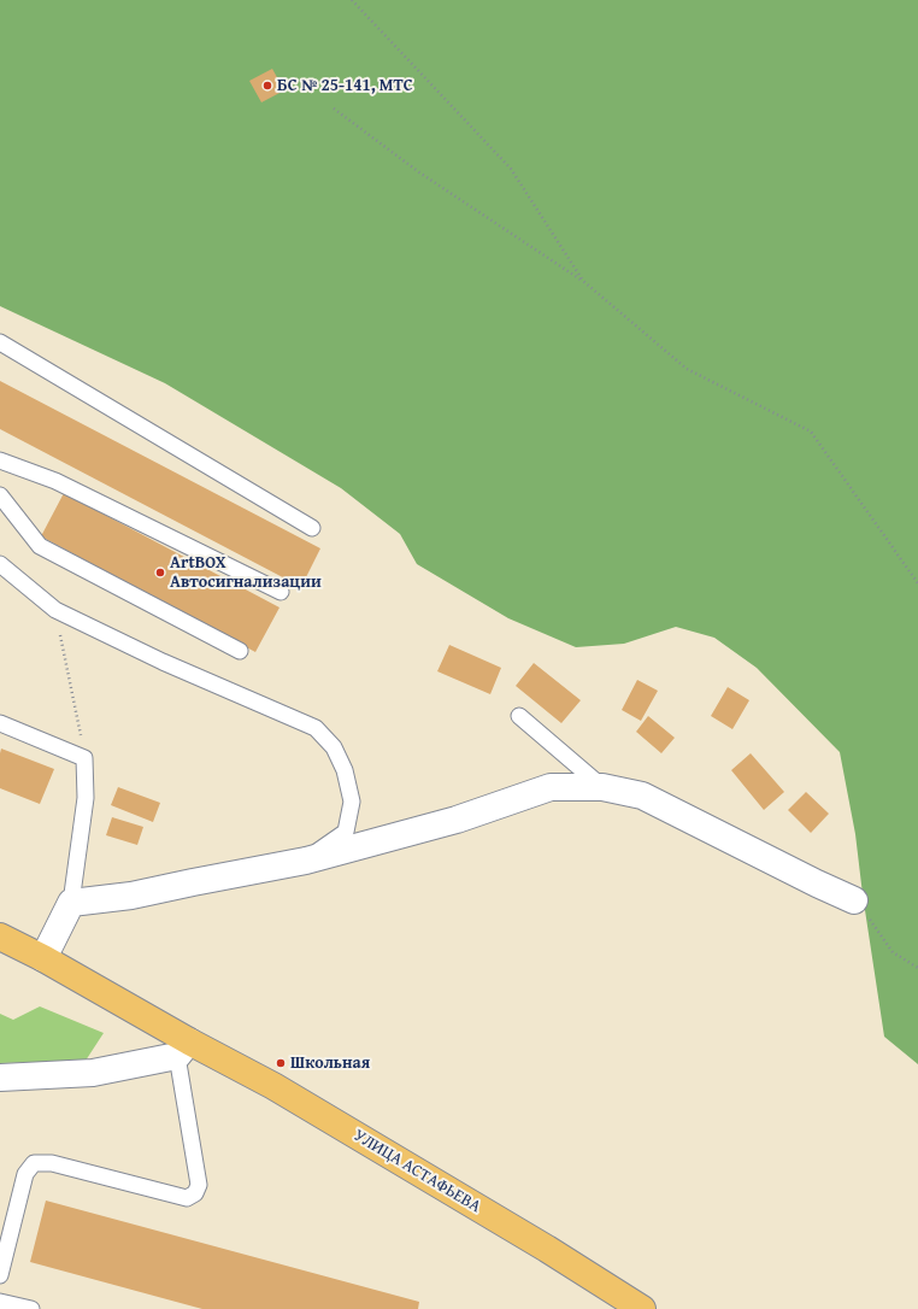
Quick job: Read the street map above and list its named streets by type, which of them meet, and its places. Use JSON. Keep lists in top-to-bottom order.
{
  "streets": {
    "main road": ["УЛИЦА АСТАФЬЕВА"]
  },
  "places": ["БС № 25-141, МТС", "ArtBOX Автосигнализации", "Школьная"]
}
